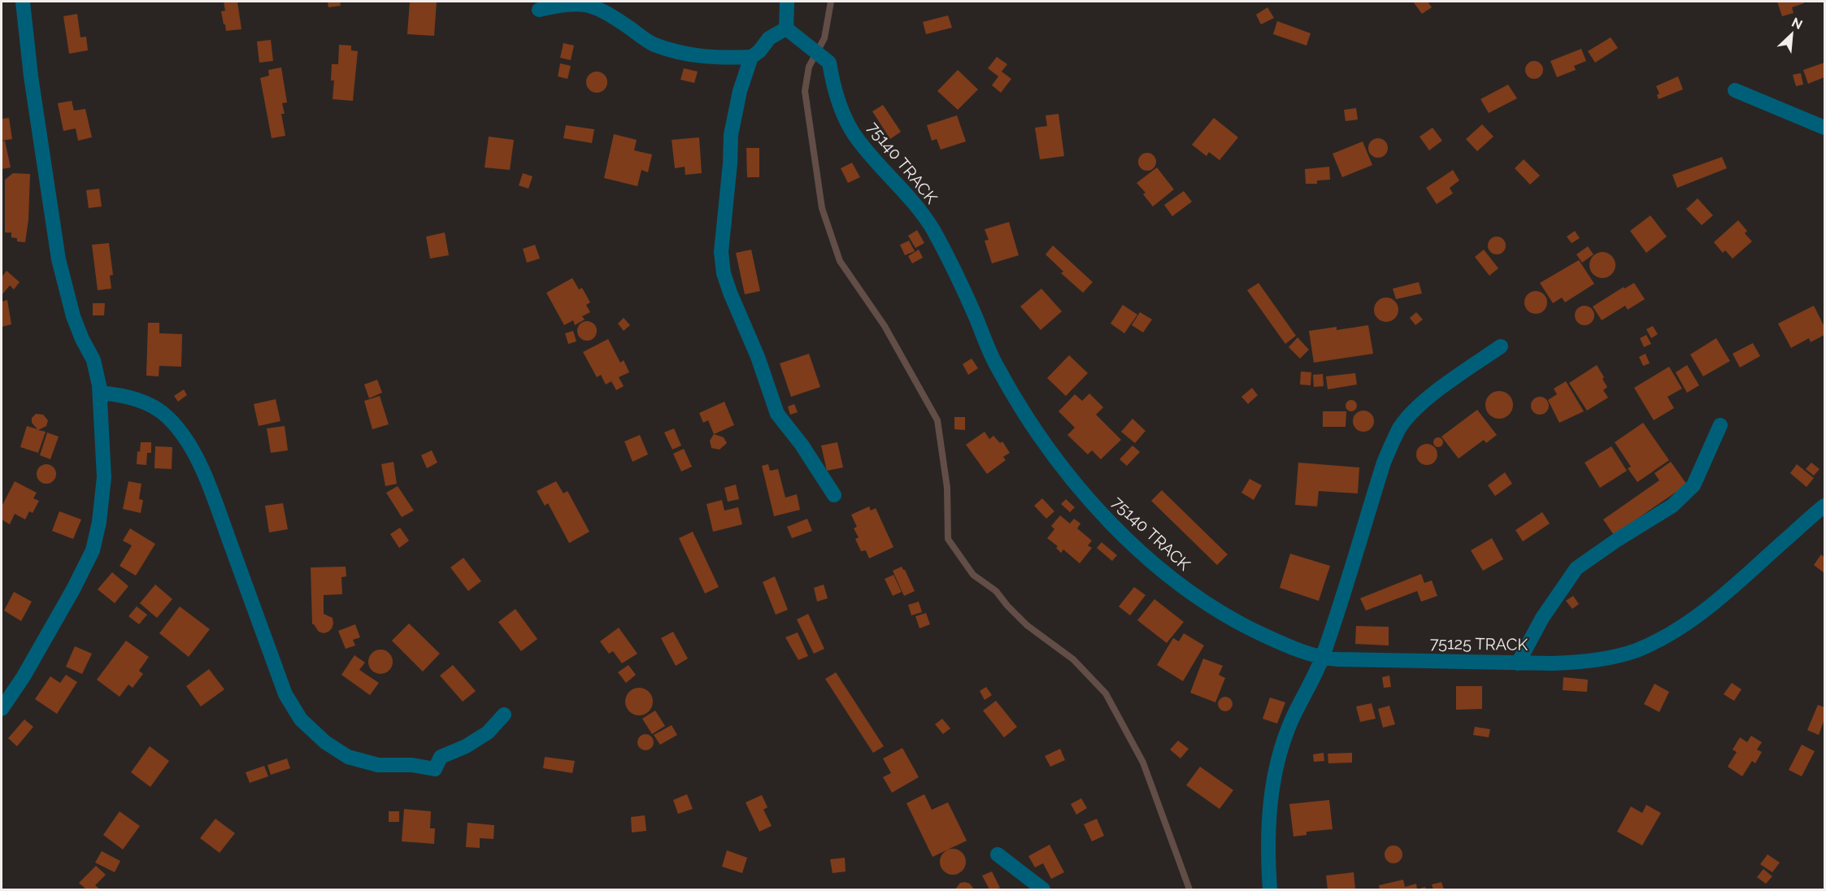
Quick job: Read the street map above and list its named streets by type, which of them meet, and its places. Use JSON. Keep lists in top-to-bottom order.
{
  "streets": {
    "street": ["75140 TRACK", "75125 TRACK"]
  },
  "crossings": [
    ["75140 TRACK", "75125 TRACK"]
  ],
  "north": "top right"
}
